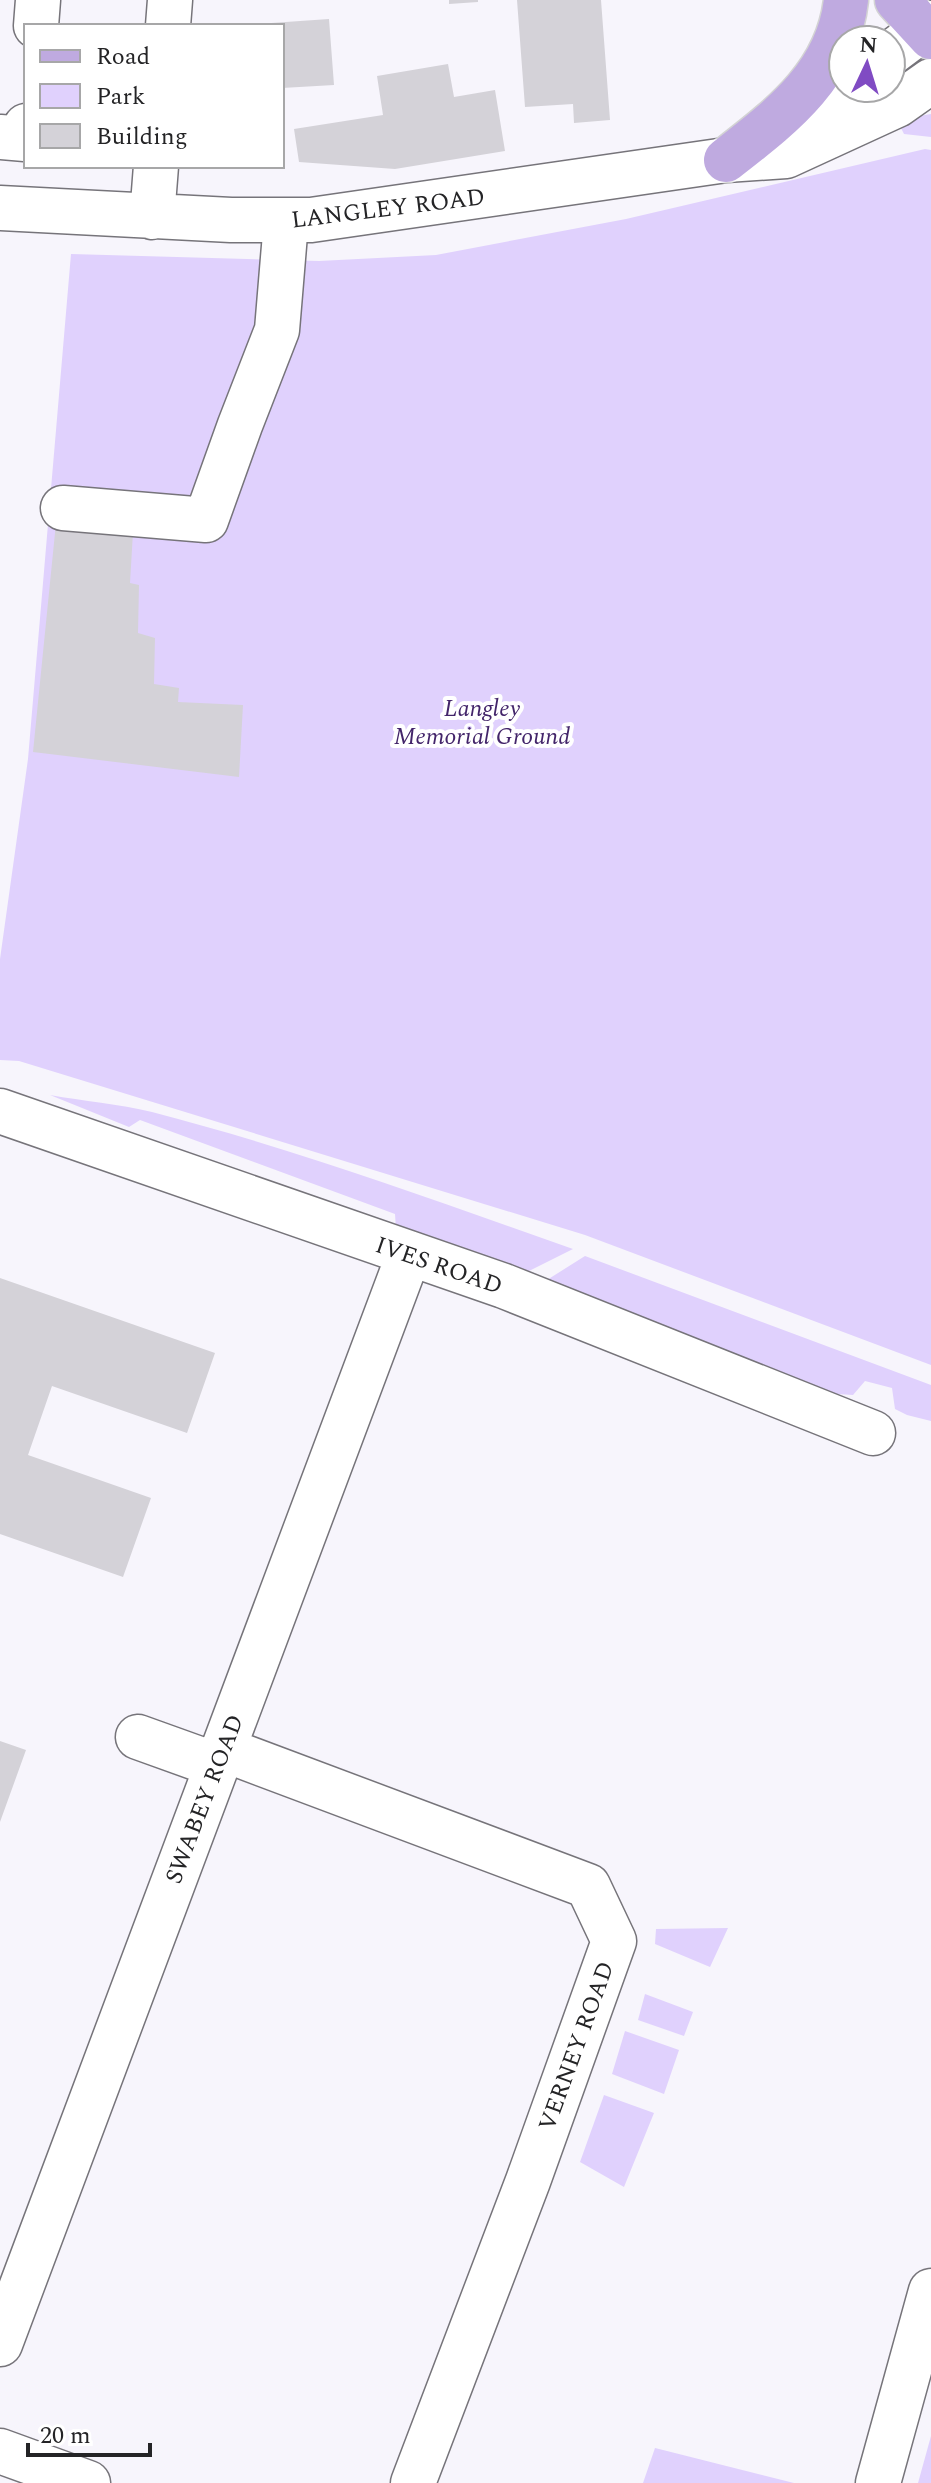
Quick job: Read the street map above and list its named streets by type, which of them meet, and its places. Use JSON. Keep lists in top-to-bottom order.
{
  "streets": {
    "street": [
      "LANGLEY ROAD",
      "IVES ROAD",
      "SWABEY ROAD",
      "VERNEY ROAD"
    ]
  },
  "crossings": [
    ["IVES ROAD", "SWABEY ROAD"],
    ["SWABEY ROAD", "VERNEY ROAD"]
  ],
  "parks": ["Langley Memorial Ground"],
  "legend": ["Road", "Park", "Building"],
  "scale_bar": "20 m",
  "north": "top"
}
